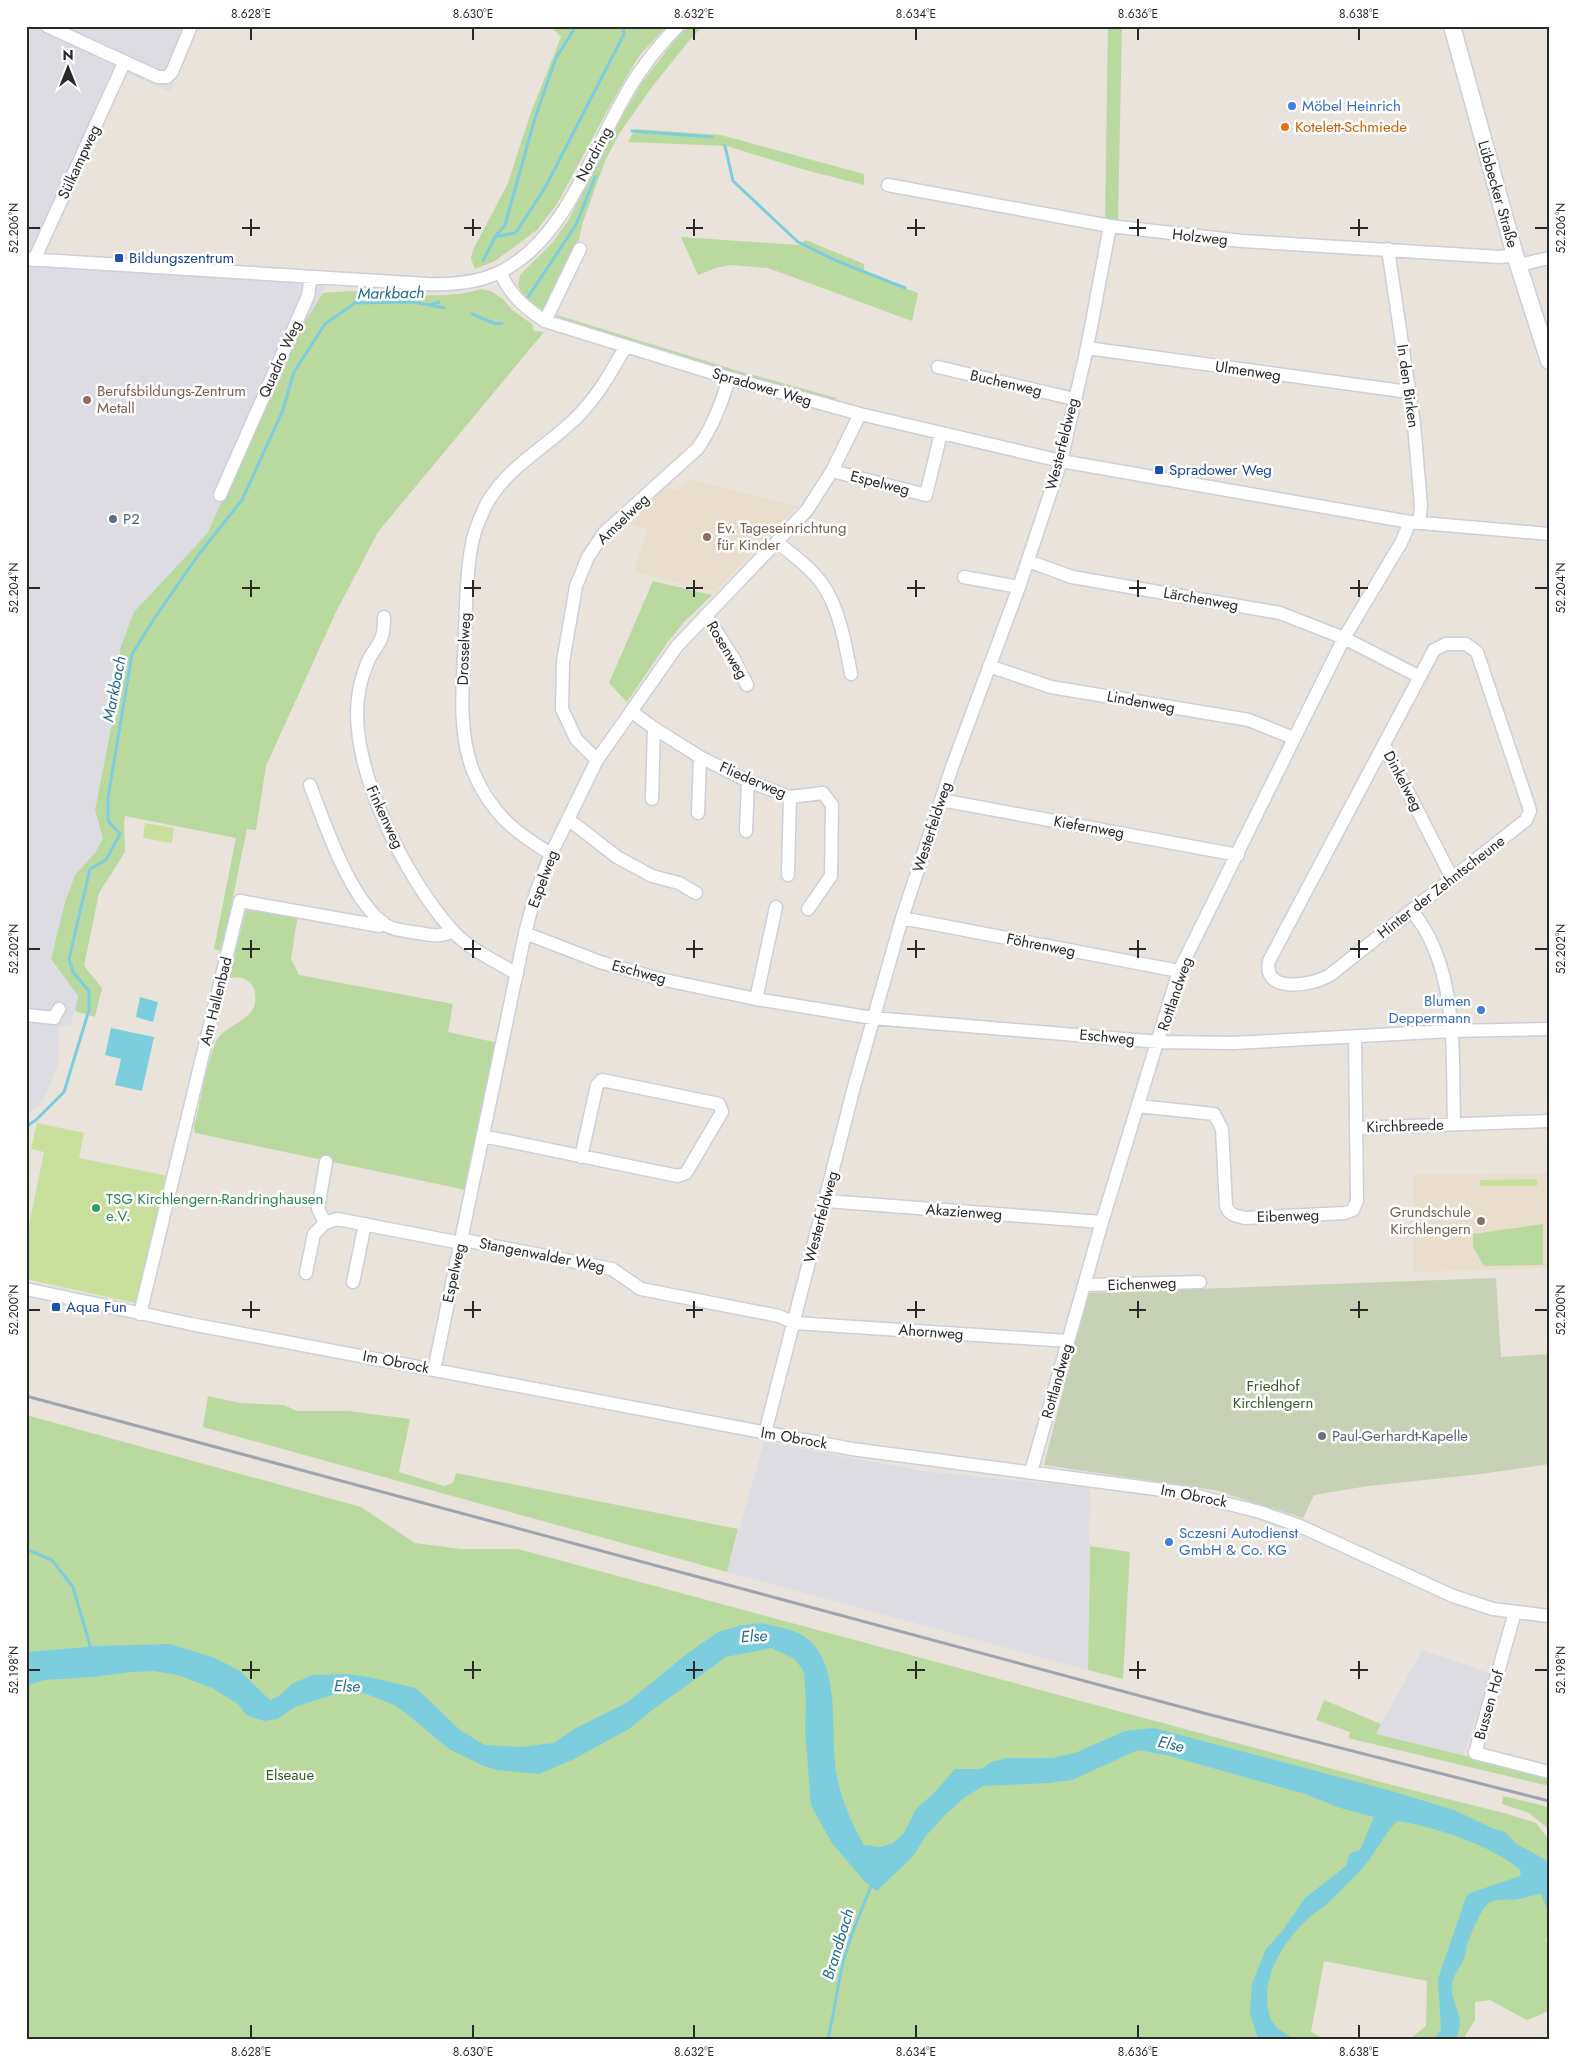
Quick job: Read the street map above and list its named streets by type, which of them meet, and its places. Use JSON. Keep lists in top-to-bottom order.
{
  "streets": {
    "street": [
      "Nordring",
      "Sülkampweg",
      "Lübbecker Straße",
      "Holzweg",
      "Quadro Weg",
      "Ulmenweg",
      "Buchenweg",
      "In den Birken",
      "Spradower Weg",
      "Westerfeldweg",
      "Espelweg",
      "Amselweg",
      "Lärchenweg",
      "Drosselweg",
      "Rosenweg",
      "Lindenweg",
      "Fliederweg",
      "Dinkelweg",
      "Finkenweg",
      "Kiefernweg",
      "Hinter der Zehntscheune",
      "Föhrenweg",
      "Eschweg",
      "Rottlandweg",
      "Am Hallenbad",
      "Kirchbreede",
      "Akazienweg",
      "Eibenweg",
      "Stangenwalder Weg",
      "Eichenweg",
      "Ahornweg",
      "Im Obrock",
      "Bussen Hof"
    ]
  },
  "crossings": [
    ["Nordring", "Spradower Weg"],
    ["Lübbecker Straße", "Holzweg"],
    ["Holzweg", "In den Birken"],
    ["Holzweg", "Westerfeldweg"],
    ["Ulmenweg", "In den Birken"],
    ["Ulmenweg", "Westerfeldweg"],
    ["Buchenweg", "Westerfeldweg"],
    ["In den Birken", "Spradower Weg"],
    ["In den Birken", "Rottlandweg"],
    ["Spradower Weg", "Westerfeldweg"],
    ["Spradower Weg", "Espelweg"],
    ["Spradower Weg", "Amselweg"],
    ["Spradower Weg", "Drosselweg"],
    ["Spradower Weg", "Rottlandweg"],
    ["Westerfeldweg", "Lärchenweg"],
    ["Westerfeldweg", "Lindenweg"],
    ["Westerfeldweg", "Kiefernweg"],
    ["Westerfeldweg", "Föhrenweg"],
    ["Westerfeldweg", "Eschweg"],
    ["Westerfeldweg", "Akazienweg"],
    ["Westerfeldweg", "Stangenwalder Weg"],
    ["Westerfeldweg", "Ahornweg"],
    ["Westerfeldweg", "Im Obrock"],
    ["Espelweg", "Amselweg"],
    ["Espelweg", "Drosselweg"],
    ["Espelweg", "Rosenweg"],
    ["Espelweg", "Fliederweg"],
    ["Espelweg", "Finkenweg"],
    ["Espelweg", "Eschweg"],
    ["Espelweg", "Stangenwalder Weg"],
    ["Espelweg", "Im Obrock"],
    ["Lärchenweg", "Hinter der Zehntscheune"],
    ["Lärchenweg", "Rottlandweg"],
    ["Lindenweg", "Rottlandweg"],
    ["Dinkelweg", "Hinter der Zehntscheune"],
    ["Finkenweg", "Am Hallenbad"],
    ["Kiefernweg", "Rottlandweg"],
    ["Hinter der Zehntscheune", "Kirchbreede"],
    ["Föhrenweg", "Rottlandweg"],
    ["Eschweg", "Rottlandweg"],
    ["Eschweg", "Kirchbreede"],
    ["Eschweg", "Eibenweg"],
    ["Rottlandweg", "Akazienweg"],
    ["Rottlandweg", "Eibenweg"],
    ["Rottlandweg", "Eichenweg"],
    ["Rottlandweg", "Ahornweg"],
    ["Rottlandweg", "Im Obrock"],
    ["Am Hallenbad", "Im Obrock"],
    ["Kirchbreede", "Eibenweg"],
    ["Stangenwalder Weg", "Ahornweg"],
    ["Im Obrock", "Bussen Hof"]
  ],
  "water": ["Markbach", "Else", "Brandbach"],
  "parks": ["Friedhof Kirchlengern", "Elseaue"],
  "places": {
    "other": [
      "Möbel Heinrich",
      "Kotelett-Schmiede",
      "Berufsbildungs-Zentrum Metall",
      "P2",
      "Ev. Tageseinrichtung für Kinder",
      "Blumen Deppermann",
      "TSG Kirchlengern-Randringhausen e.V.",
      "Grundschule Kirchlengern",
      "Paul-Gerhardt-Kapelle",
      "Sczesni Autodienst GmbH & Co. KG"
    ],
    "transit": ["Bildungszentrum", "Spradower Weg", "Aqua Fun"]
  },
  "north": "top",
  "coordinates": [
    "8.628°E",
    "8.630°E",
    "8.632°E",
    "8.634°E",
    "8.636°E",
    "8.638°E",
    "52.206°N",
    "52.204°N",
    "52.202°N",
    "52.200°N",
    "52.198°N"
  ]
}
